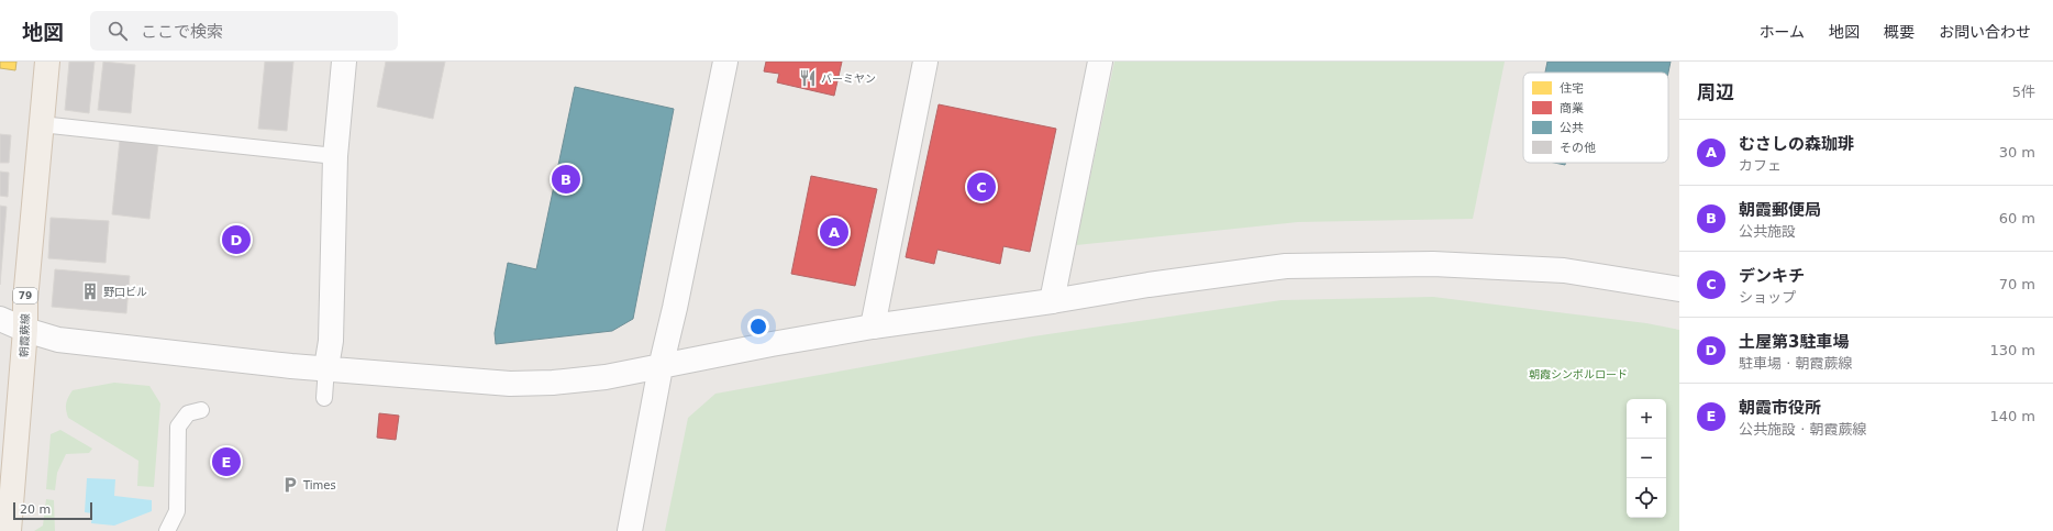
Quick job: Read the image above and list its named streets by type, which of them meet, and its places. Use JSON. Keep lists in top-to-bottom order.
{
  "streets": {
    "main road": ["79", "朝霞蕨線"]
  },
  "parks": ["朝霞シンボルロード"],
  "places": {
    "restaurant": ["バーミヤン"],
    "building": ["野口ビル"],
    "parking": ["Times"]
  },
  "legend": [
    "住宅",
    "商業",
    "公共",
    "その他"
  ],
  "scale_bar": "20 m",
  "page": {
    "header": "地図",
    "search": "ここで検索",
    "nav": [
      "ホーム",
      "地図",
      "概要",
      "お問い合わせ"
    ],
    "heading": ["周辺", "5件"],
    "list": [
      {
        "mark": "A",
        "name": "むさしの森珈琲",
        "note": "カフェ",
        "value": "30 m"
      },
      {
        "mark": "B",
        "name": "朝霞郵便局",
        "note": "公共施設",
        "value": "60 m"
      },
      {
        "mark": "C",
        "name": "デンキチ",
        "note": "ショップ",
        "value": "70 m"
      },
      {
        "mark": "D",
        "name": "土屋第3駐車場",
        "note": "駐車場 · 朝霞蕨線",
        "value": "130 m"
      },
      {
        "mark": "E",
        "name": "朝霞市役所",
        "note": "公共施設 · 朝霞蕨線",
        "value": "140 m"
      }
    ],
    "pins": [
      "B",
      "C",
      "A",
      "D",
      "E"
    ],
    "map_buttons": ["+", "−"],
    "scale": "20 m"
  }
}
